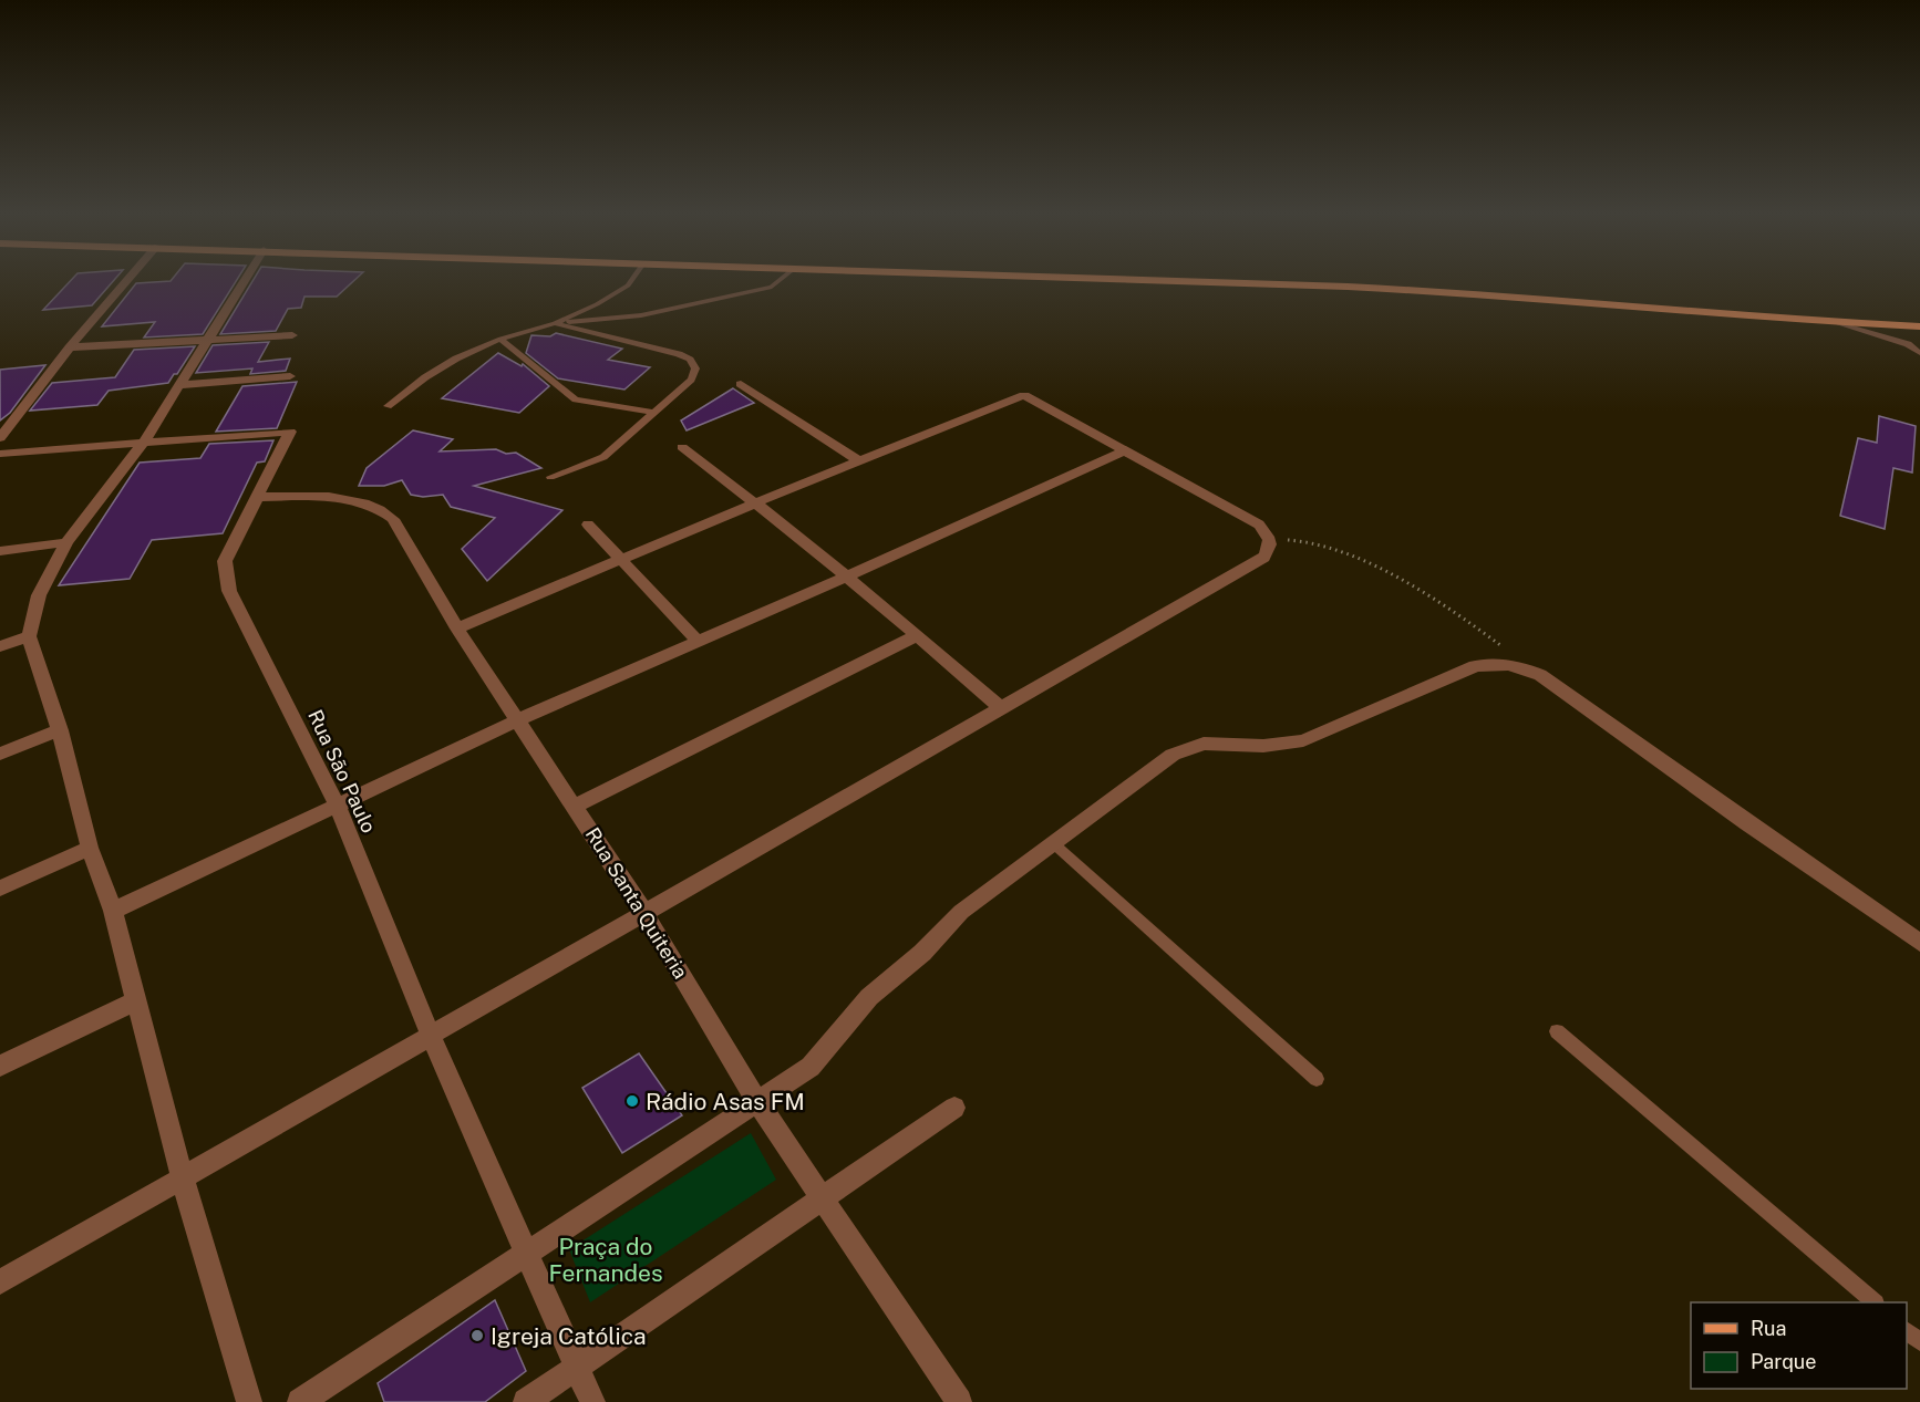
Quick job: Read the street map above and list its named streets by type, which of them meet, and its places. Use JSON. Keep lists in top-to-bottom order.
{
  "streets": {
    "street": ["Rua São Paulo", "Rua Santa Quiteria"]
  },
  "crossings": [
    ["Rua São Paulo", "Rua Santa Quiteria"]
  ],
  "parks": ["Praça do Fernandes"],
  "places": ["Rádio Asas FM", "Igreja Católica"],
  "legend": ["Rua", "Parque"]
}
